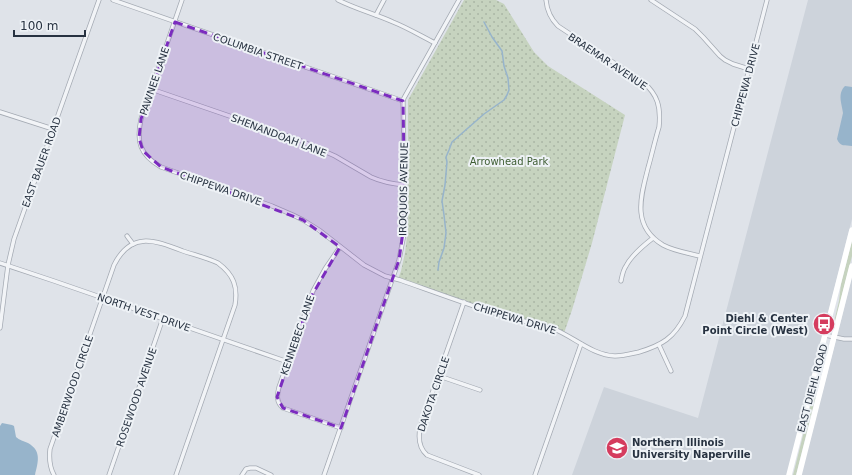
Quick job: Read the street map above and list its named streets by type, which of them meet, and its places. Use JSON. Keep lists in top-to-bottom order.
{
  "streets": {
    "street": [
      "COLUMBIA STREET",
      "BRAEMAR AVENUE",
      "PAWNEE LANE",
      "CHIPPEWA DRIVE",
      "SHENANDOAH LANE",
      "EAST BAUER ROAD",
      "IROQUOIS AVENUE",
      "NORTH VEST DRIVE",
      "KENNEBEC LANE",
      "AMBERWOOD CIRCLE",
      "EAST DIEHL ROAD",
      "DAKOTA CIRCLE",
      "ROSEWOOD AVENUE"
    ]
  },
  "crossings": [
    ["COLUMBIA STREET", "PAWNEE LANE"],
    ["COLUMBIA STREET", "IROQUOIS AVENUE"],
    ["BRAEMAR AVENUE", "CHIPPEWA DRIVE"],
    ["PAWNEE LANE", "CHIPPEWA DRIVE"],
    ["PAWNEE LANE", "SHENANDOAH LANE"],
    ["CHIPPEWA DRIVE", "IROQUOIS AVENUE"],
    ["CHIPPEWA DRIVE", "KENNEBEC LANE"],
    ["CHIPPEWA DRIVE", "DAKOTA CIRCLE"],
    ["SHENANDOAH LANE", "IROQUOIS AVENUE"],
    ["EAST BAUER ROAD", "NORTH VEST DRIVE"],
    ["IROQUOIS AVENUE", "KENNEBEC LANE"],
    ["NORTH VEST DRIVE", "KENNEBEC LANE"],
    ["NORTH VEST DRIVE", "AMBERWOOD CIRCLE"],
    ["NORTH VEST DRIVE", "ROSEWOOD AVENUE"]
  ],
  "parks": ["Arrowhead Park"],
  "places": {
    "bus stop": ["Diehl & Center Point Circle (West)"],
    "school or university": ["Northern Illinois University Naperville"]
  },
  "scale_bar": "100 m"
}
